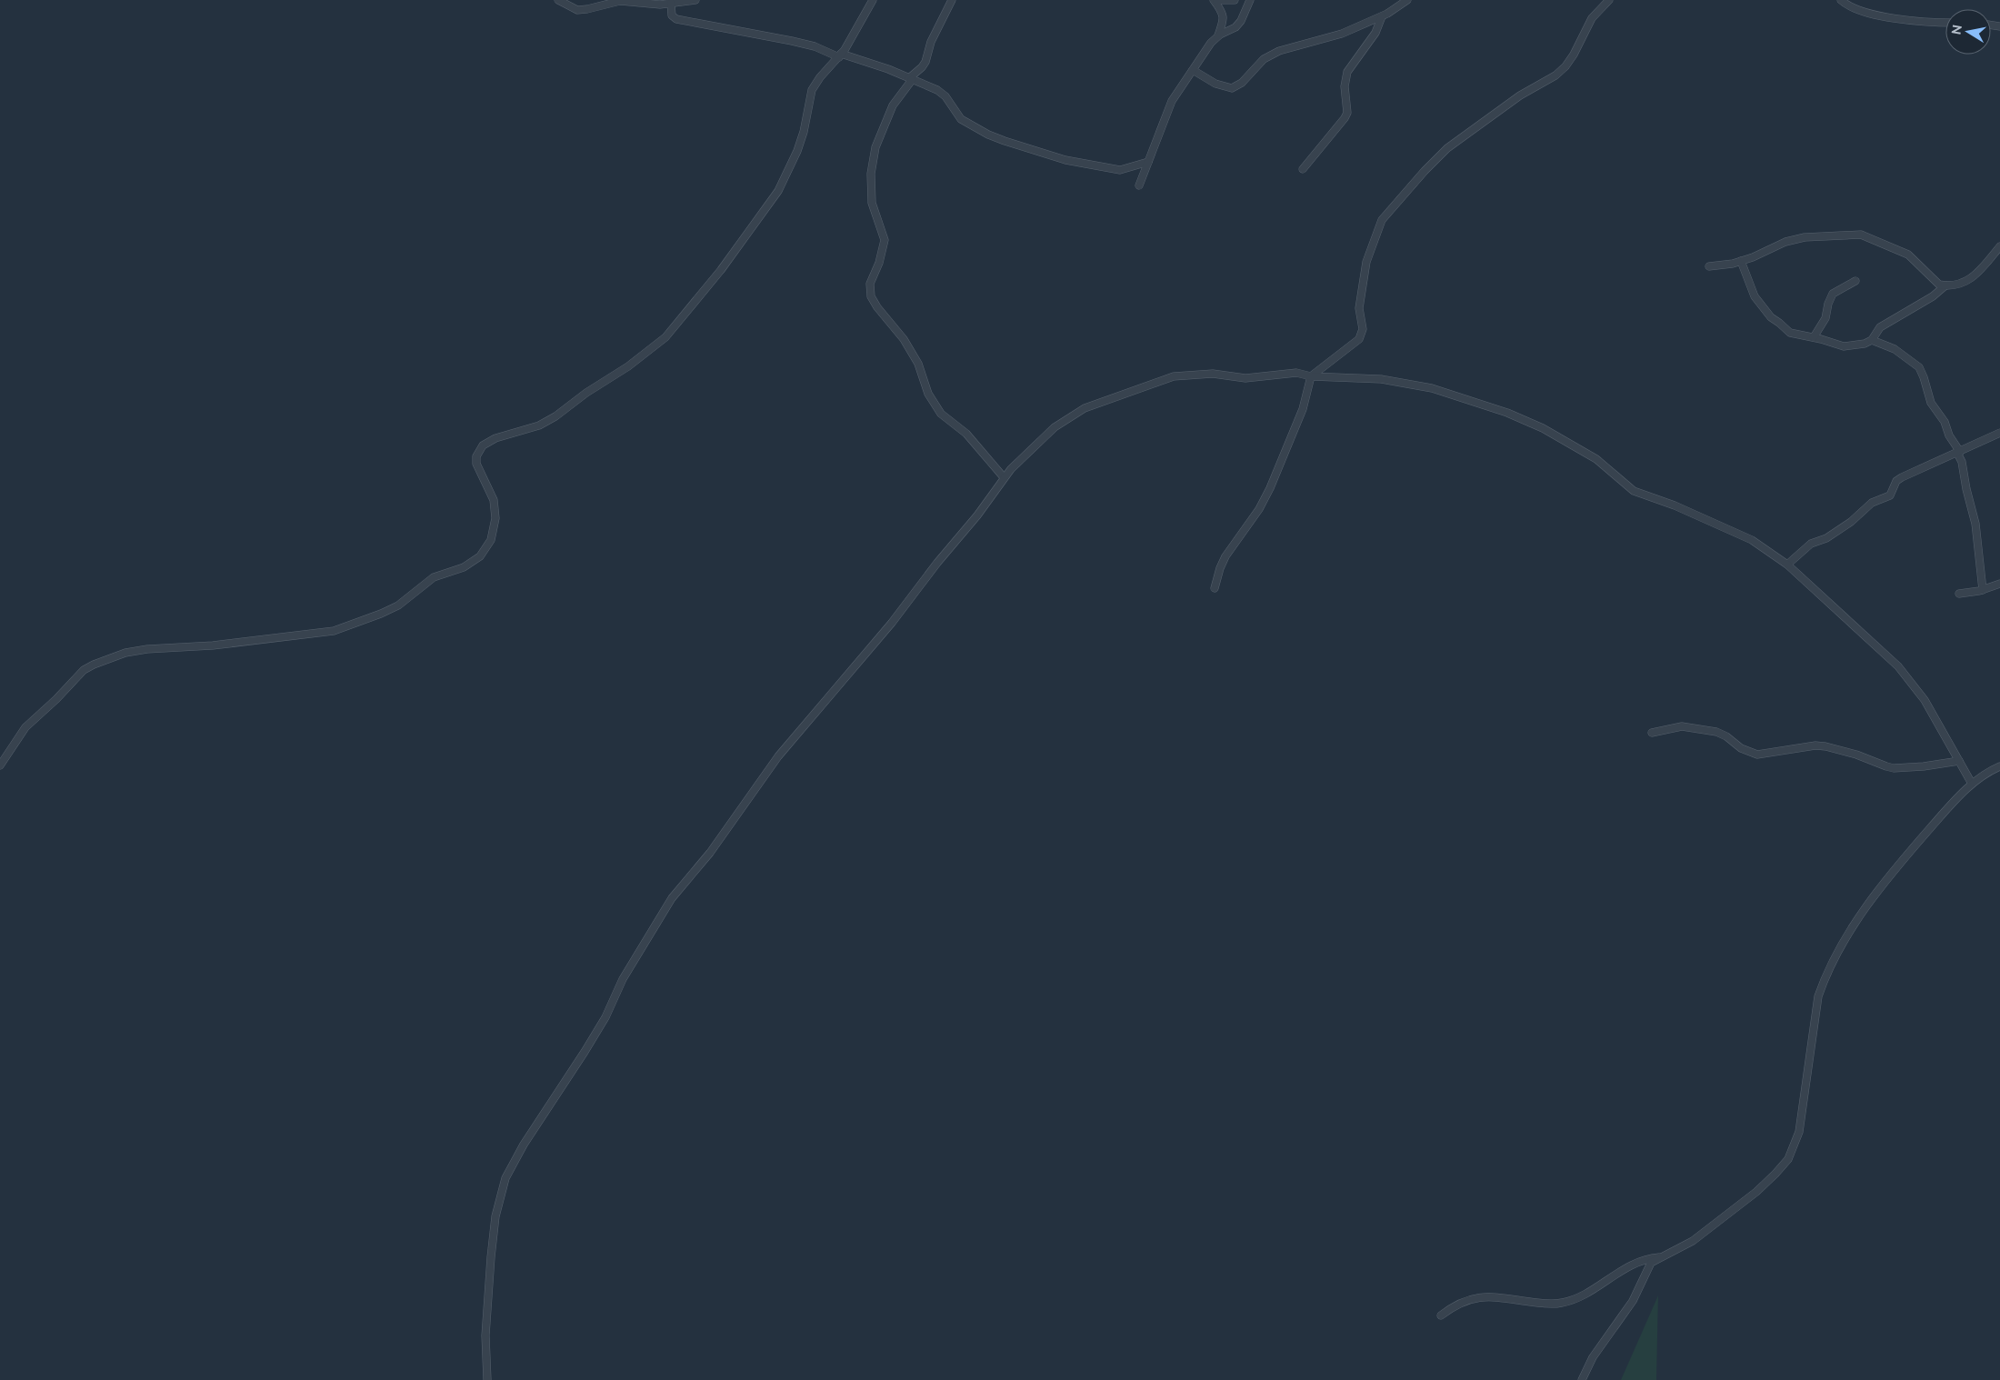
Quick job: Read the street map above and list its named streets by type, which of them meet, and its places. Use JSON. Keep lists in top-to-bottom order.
{
  "north": "left"
}
